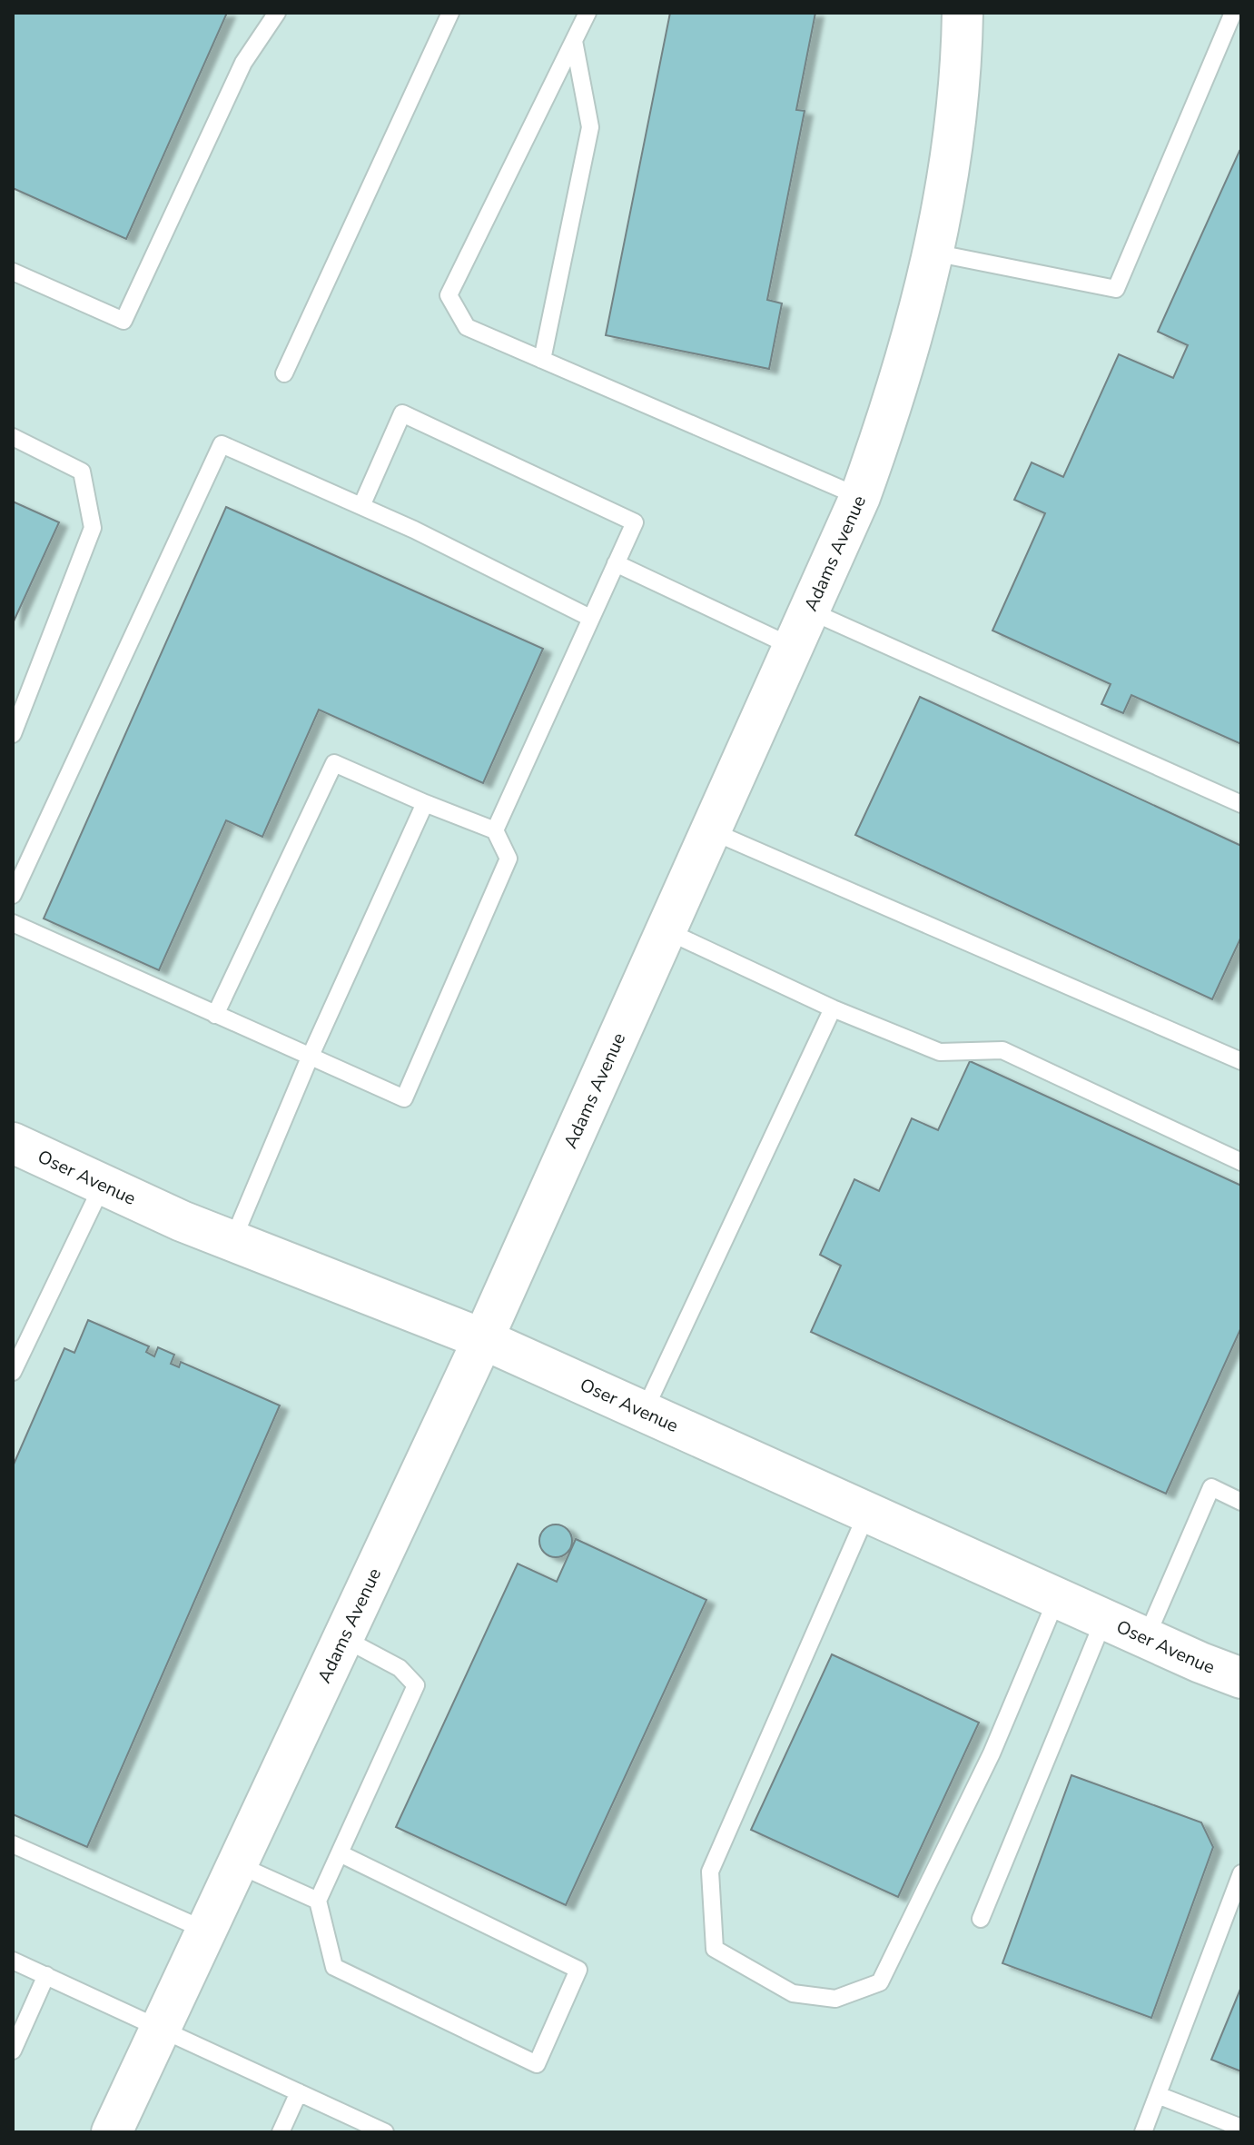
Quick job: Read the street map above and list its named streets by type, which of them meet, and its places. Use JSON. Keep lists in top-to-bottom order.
{
  "streets": {
    "street": ["Adams Avenue", "Oser Avenue"]
  },
  "crossings": [
    ["Adams Avenue", "Oser Avenue"]
  ]
}
